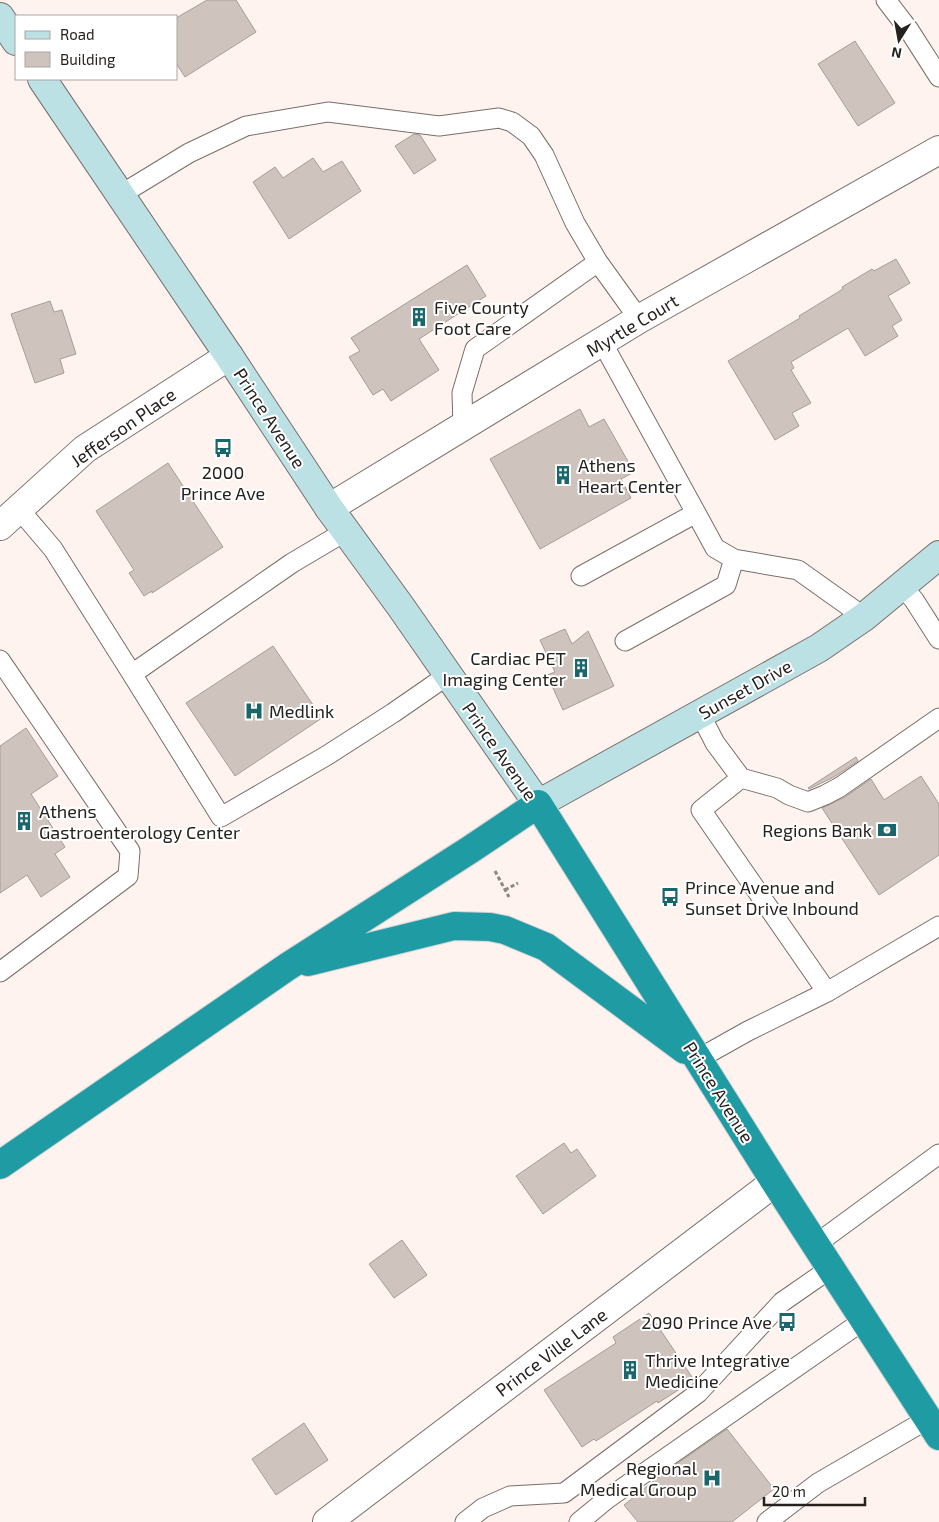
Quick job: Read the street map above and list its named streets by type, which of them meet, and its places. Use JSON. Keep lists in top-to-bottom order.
{
  "streets": {
    "highway": ["Prince Avenue"],
    "main road": ["Sunset Drive"],
    "street": ["Myrtle Court", "Jefferson Place", "Prince Ville Lane"]
  },
  "crossings": [
    ["Myrtle Court", "Prince Avenue"],
    ["Prince Avenue", "Jefferson Place"],
    ["Prince Avenue", "Sunset Drive"],
    ["Prince Avenue", "Prince Ville Lane"]
  ],
  "places": {
    "building": [
      "Five County Foot Care",
      "Athens Heart Center",
      "Cardiac PET Imaging Center",
      "Athens Gastroenterology Center",
      "Thrive Integrative Medicine"
    ],
    "bus stop": ["2000 Prince Ave", "Prince Avenue and Sunset Drive Inbound", "2090 Prince Ave"],
    "hospital": ["Medlink", "Regional Medical Group"],
    "bank": ["Regions Bank"]
  },
  "legend": ["Road", "Building"],
  "scale_bar": "20 m",
  "north": "bottom"
}
